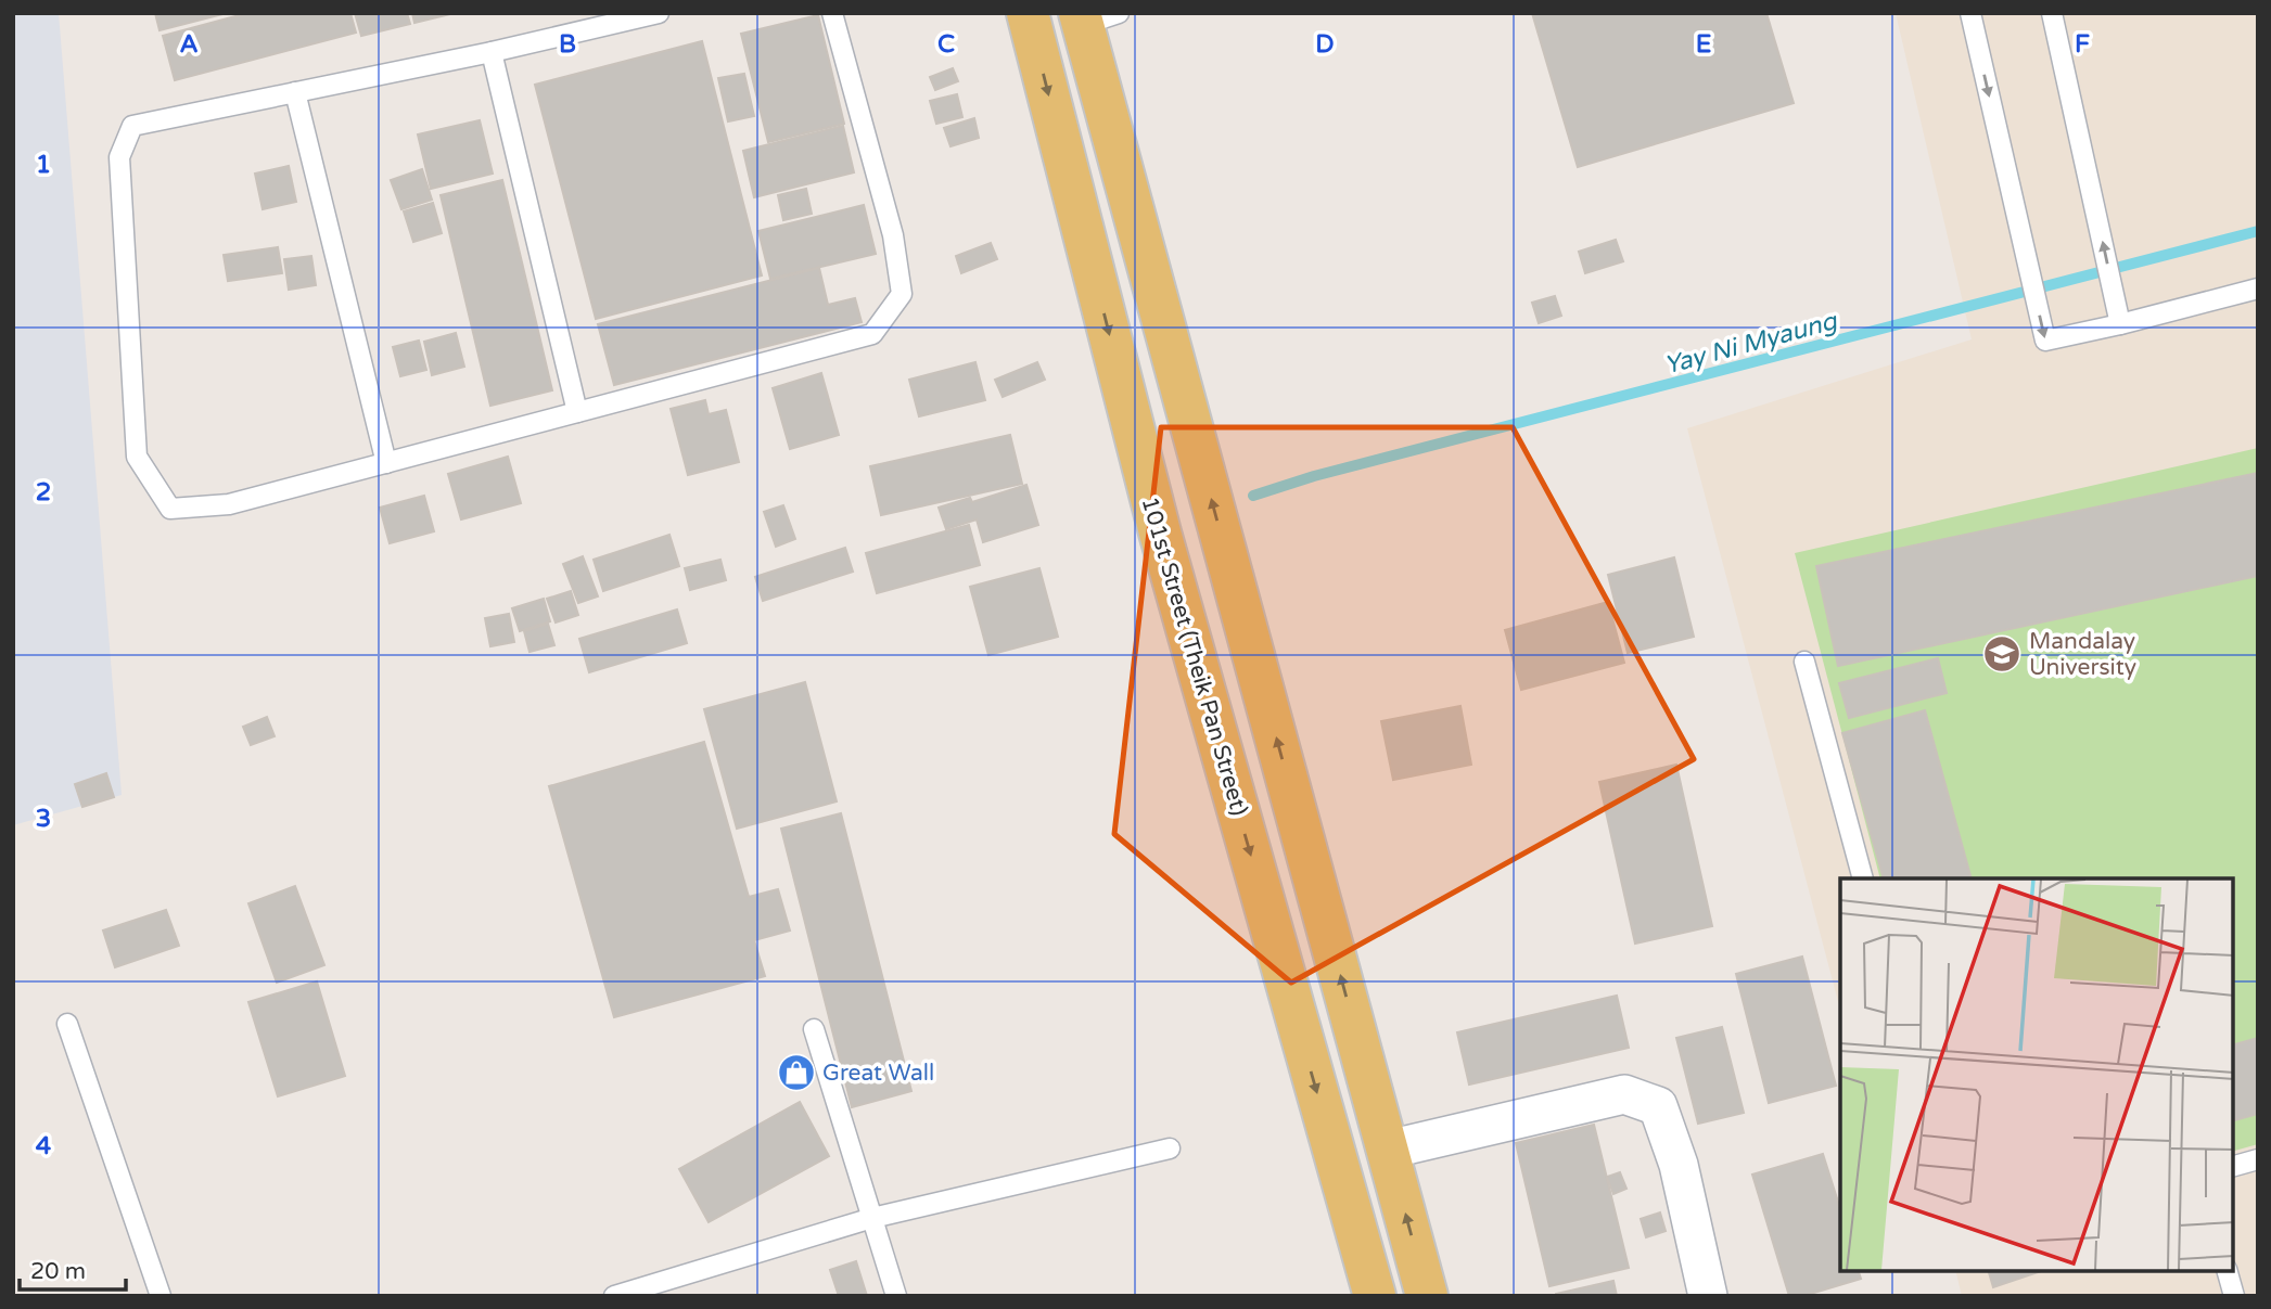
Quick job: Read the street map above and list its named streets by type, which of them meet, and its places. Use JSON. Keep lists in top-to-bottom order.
{
  "streets": {
    "main road": ["101st Street (Theik Pan Street)"]
  },
  "water": ["Yay Ni Myaung"],
  "places": {
    "school or university": ["Mandalay University"],
    "shop": ["Great Wall"]
  },
  "scale_bar": "20 m",
  "grid": {
    "columns": [
      "A",
      "B",
      "C",
      "D",
      "E",
      "F"
    ],
    "rows": [
      "1",
      "2",
      "3",
      "4"
    ]
  }
}
